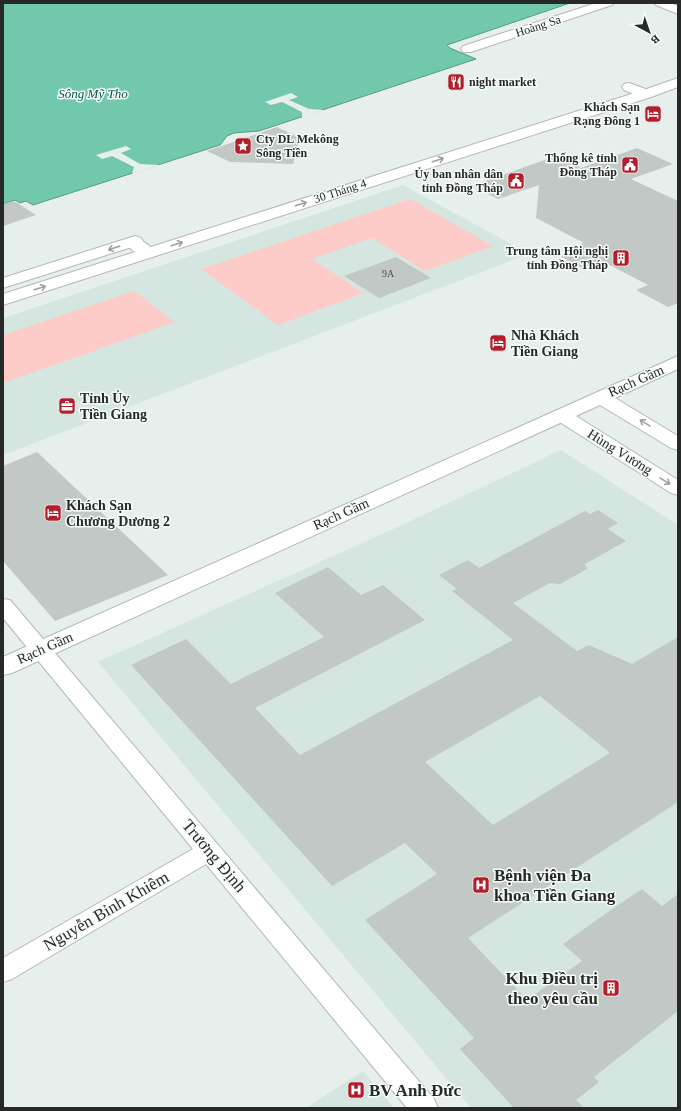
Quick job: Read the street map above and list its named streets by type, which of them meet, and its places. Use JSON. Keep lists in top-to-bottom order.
{
  "streets": {
    "main road": [
      "Hoàng Sa",
      "30 Tháng 4",
      "Rạch Gầm",
      "Hùng Vương"
    ],
    "street": ["Trương Định", "Nguyễn Bỉnh Khiêm"]
  },
  "crossings": [
    ["Rạch Gầm", "Hùng Vương"],
    ["Rạch Gầm", "Trương Định"],
    ["Trương Định", "Nguyễn Bỉnh Khiêm"]
  ],
  "water": ["Sông Mỹ Tho"],
  "places": {
    "restaurant": ["night market"],
    "hotel": ["Khách Sạn Rạng Đông 1", "Nhà Khách Tiền Giang", "Khách Sạn Chương Dương 2"],
    "place": ["Cty DL Mekông Sông Tiền"],
    "public building": ["Thống kê tỉnh Đồng Tháp", "Ủy ban nhân dân tỉnh Đồng Tháp"],
    "building": ["Trung tâm Hội nghị tỉnh Đồng Tháp", "Khu Điều trị theo yêu cầu"],
    "office": ["Tỉnh Ủy Tiền Giang"],
    "hospital": ["Bệnh viện Đa khoa Tiền Giang", "BV Anh Đức"]
  },
  "house_numbers": ["9A"],
  "north": "bottom right"
}
